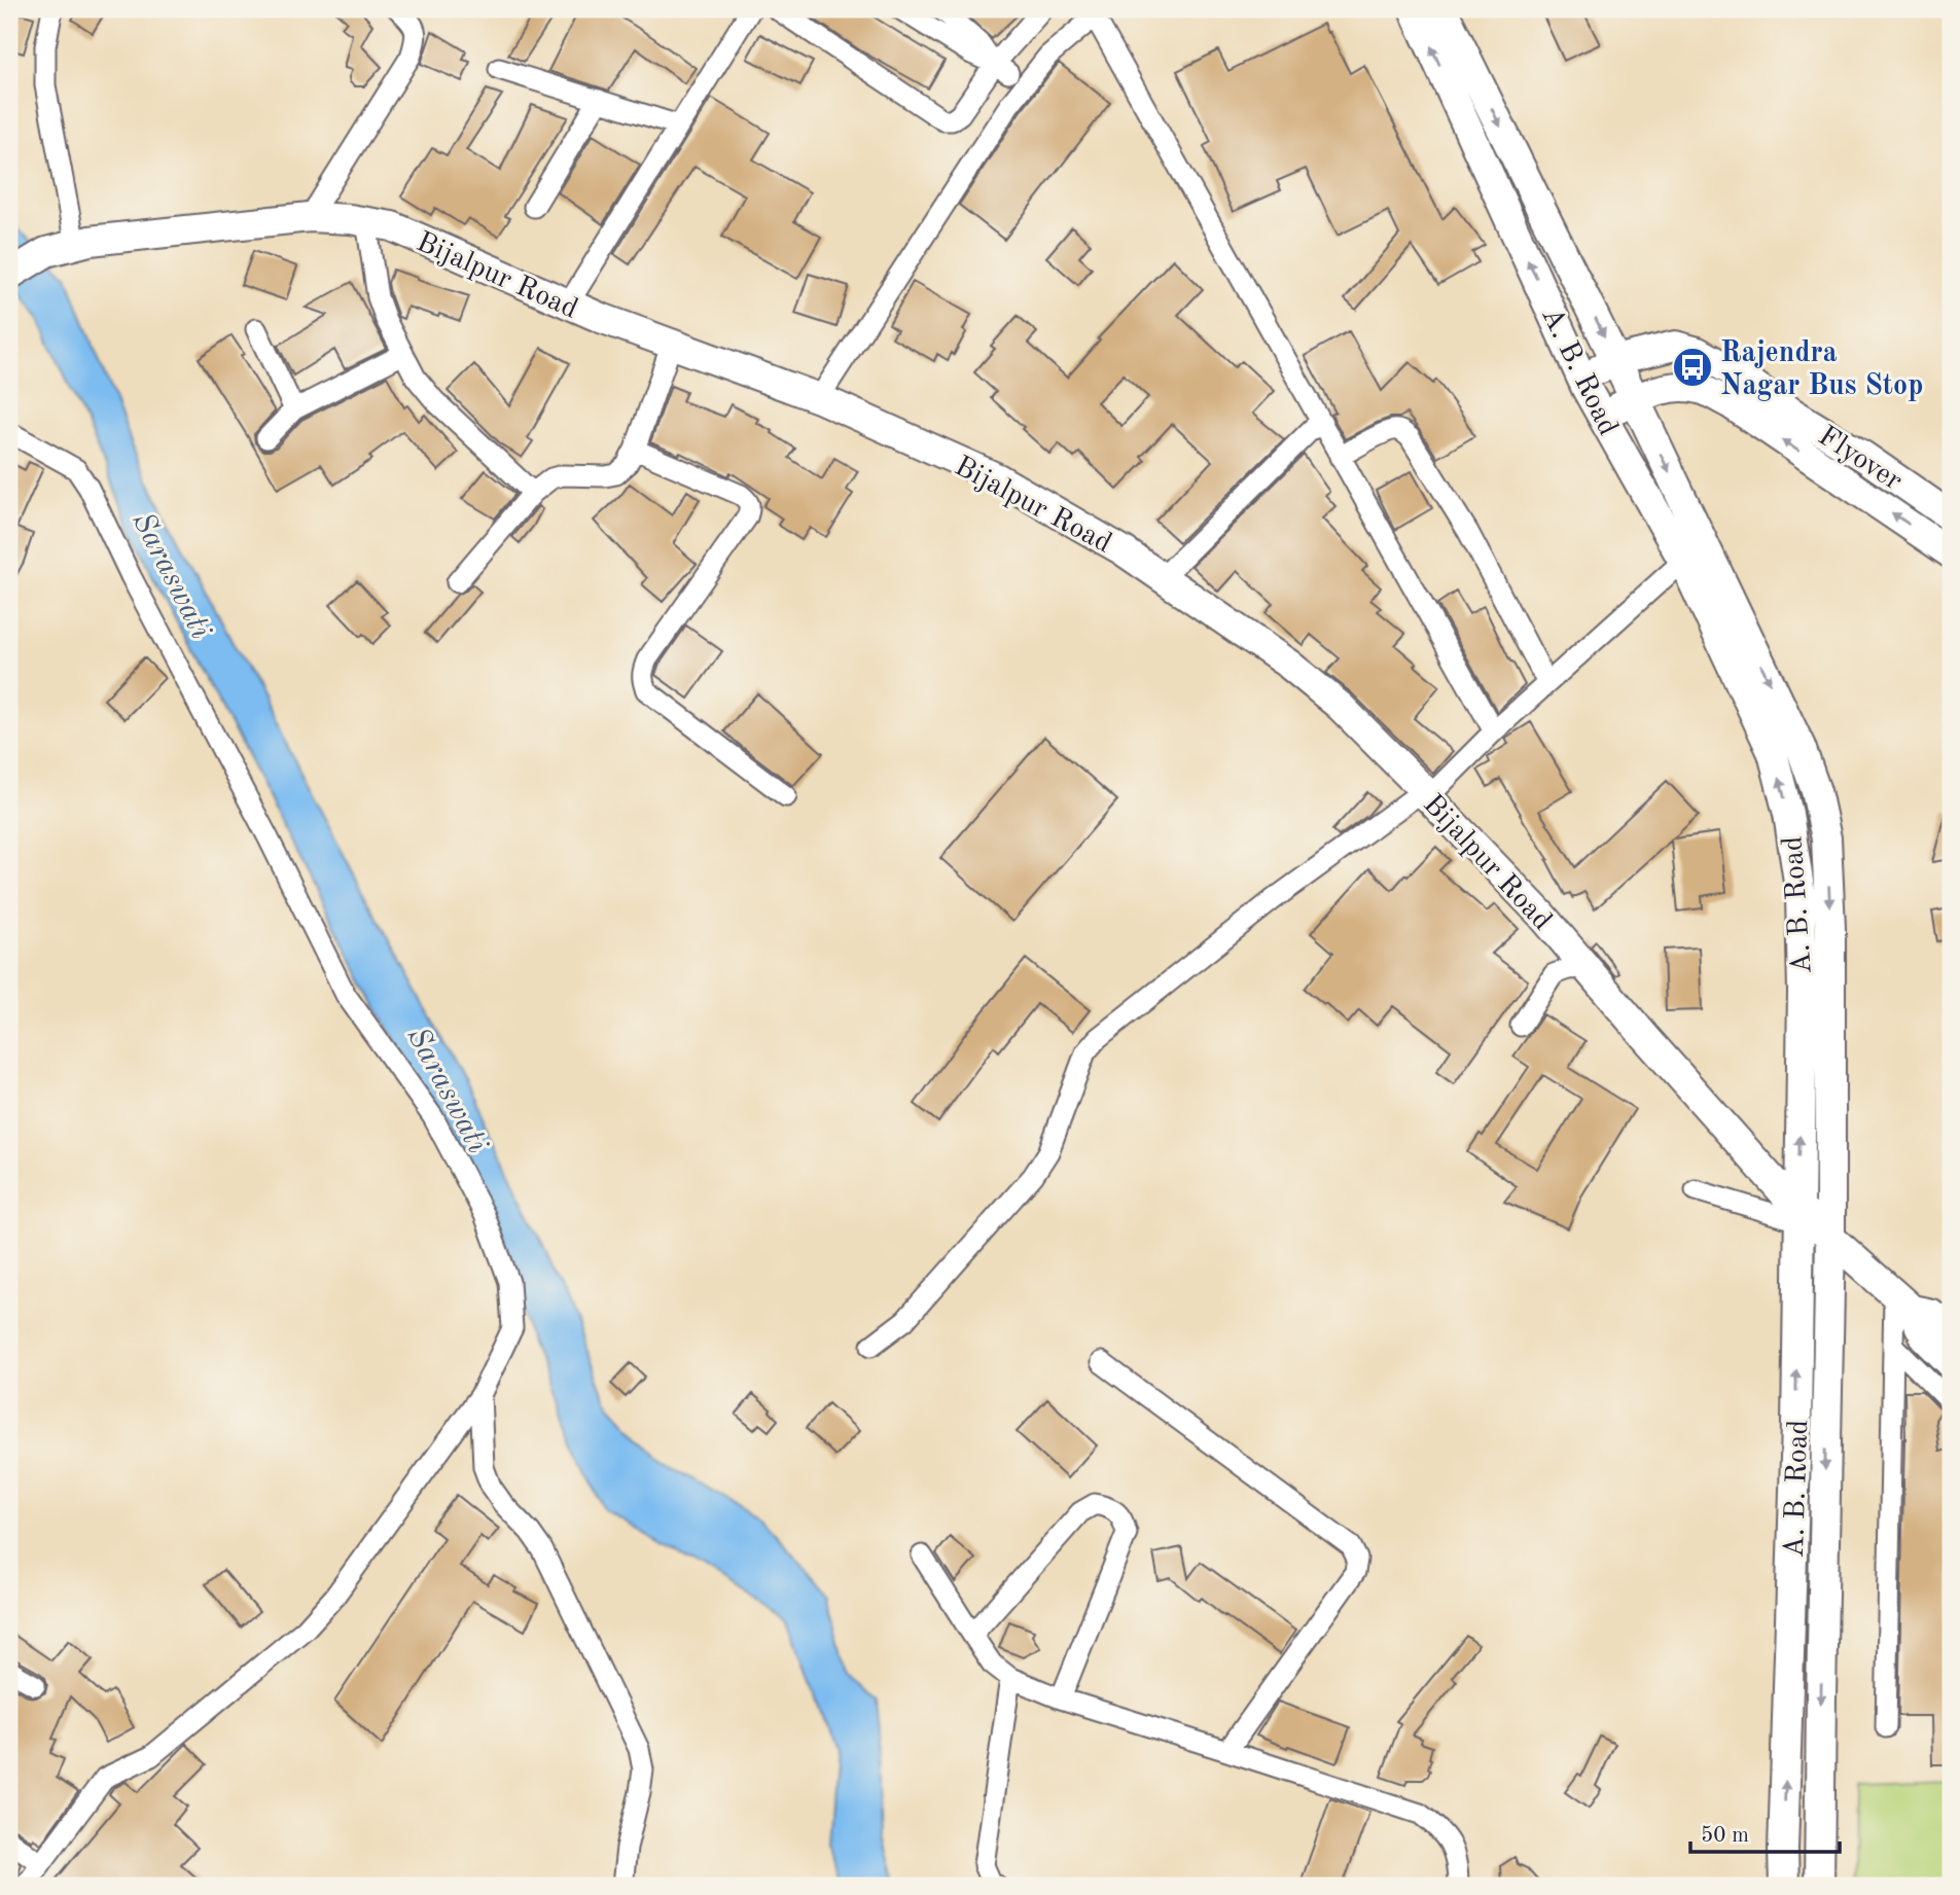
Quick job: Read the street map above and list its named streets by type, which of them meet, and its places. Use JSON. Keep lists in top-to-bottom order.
{
  "streets": {
    "main road": ["Bijalpur Road", "A. B. Road", "Flyover"]
  },
  "crossings": [
    ["Bijalpur Road", "A. B. Road"],
    ["A. B. Road", "Flyover"]
  ],
  "water": ["Saraswati"],
  "places": {
    "bus stop": ["Rajendra Nagar Bus Stop"]
  },
  "scale_bar": "50 m"
}
